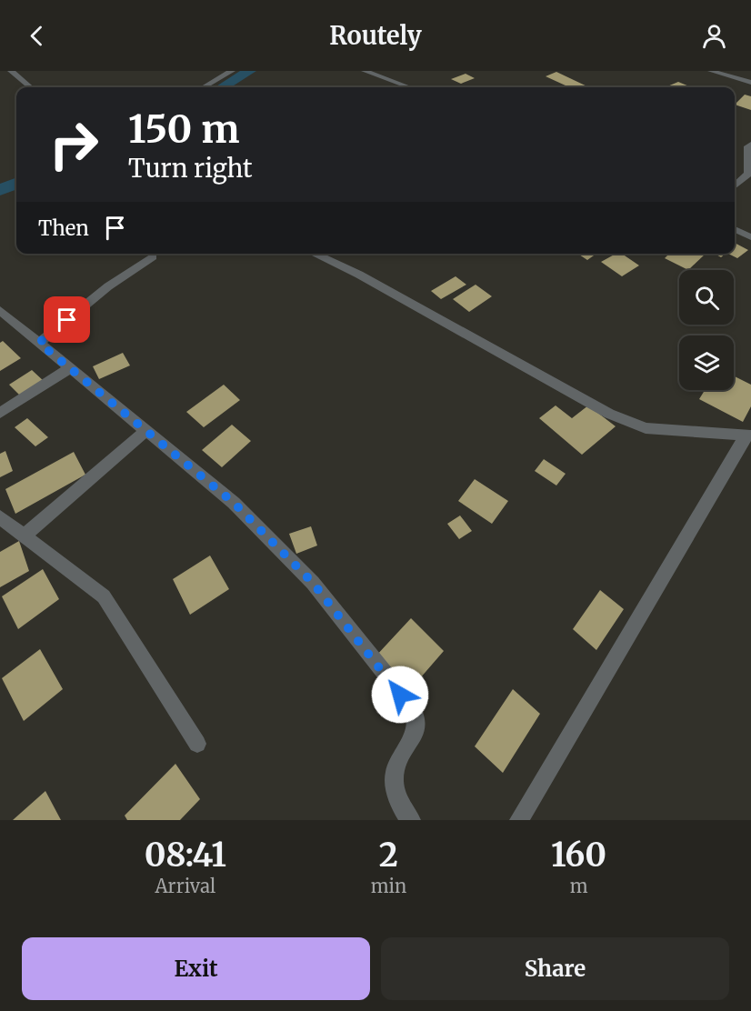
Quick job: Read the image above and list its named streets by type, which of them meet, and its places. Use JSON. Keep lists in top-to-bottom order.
{
  "page": {
    "header": "Routely",
    "turn": ["150 m", "Turn right"],
    "then": "Then",
    "eta": [
      "08:41",
      "Arrival",
      "2",
      "min",
      "160",
      "m"
    ],
    "buttons": ["Exit", "Share"]
  }
}
